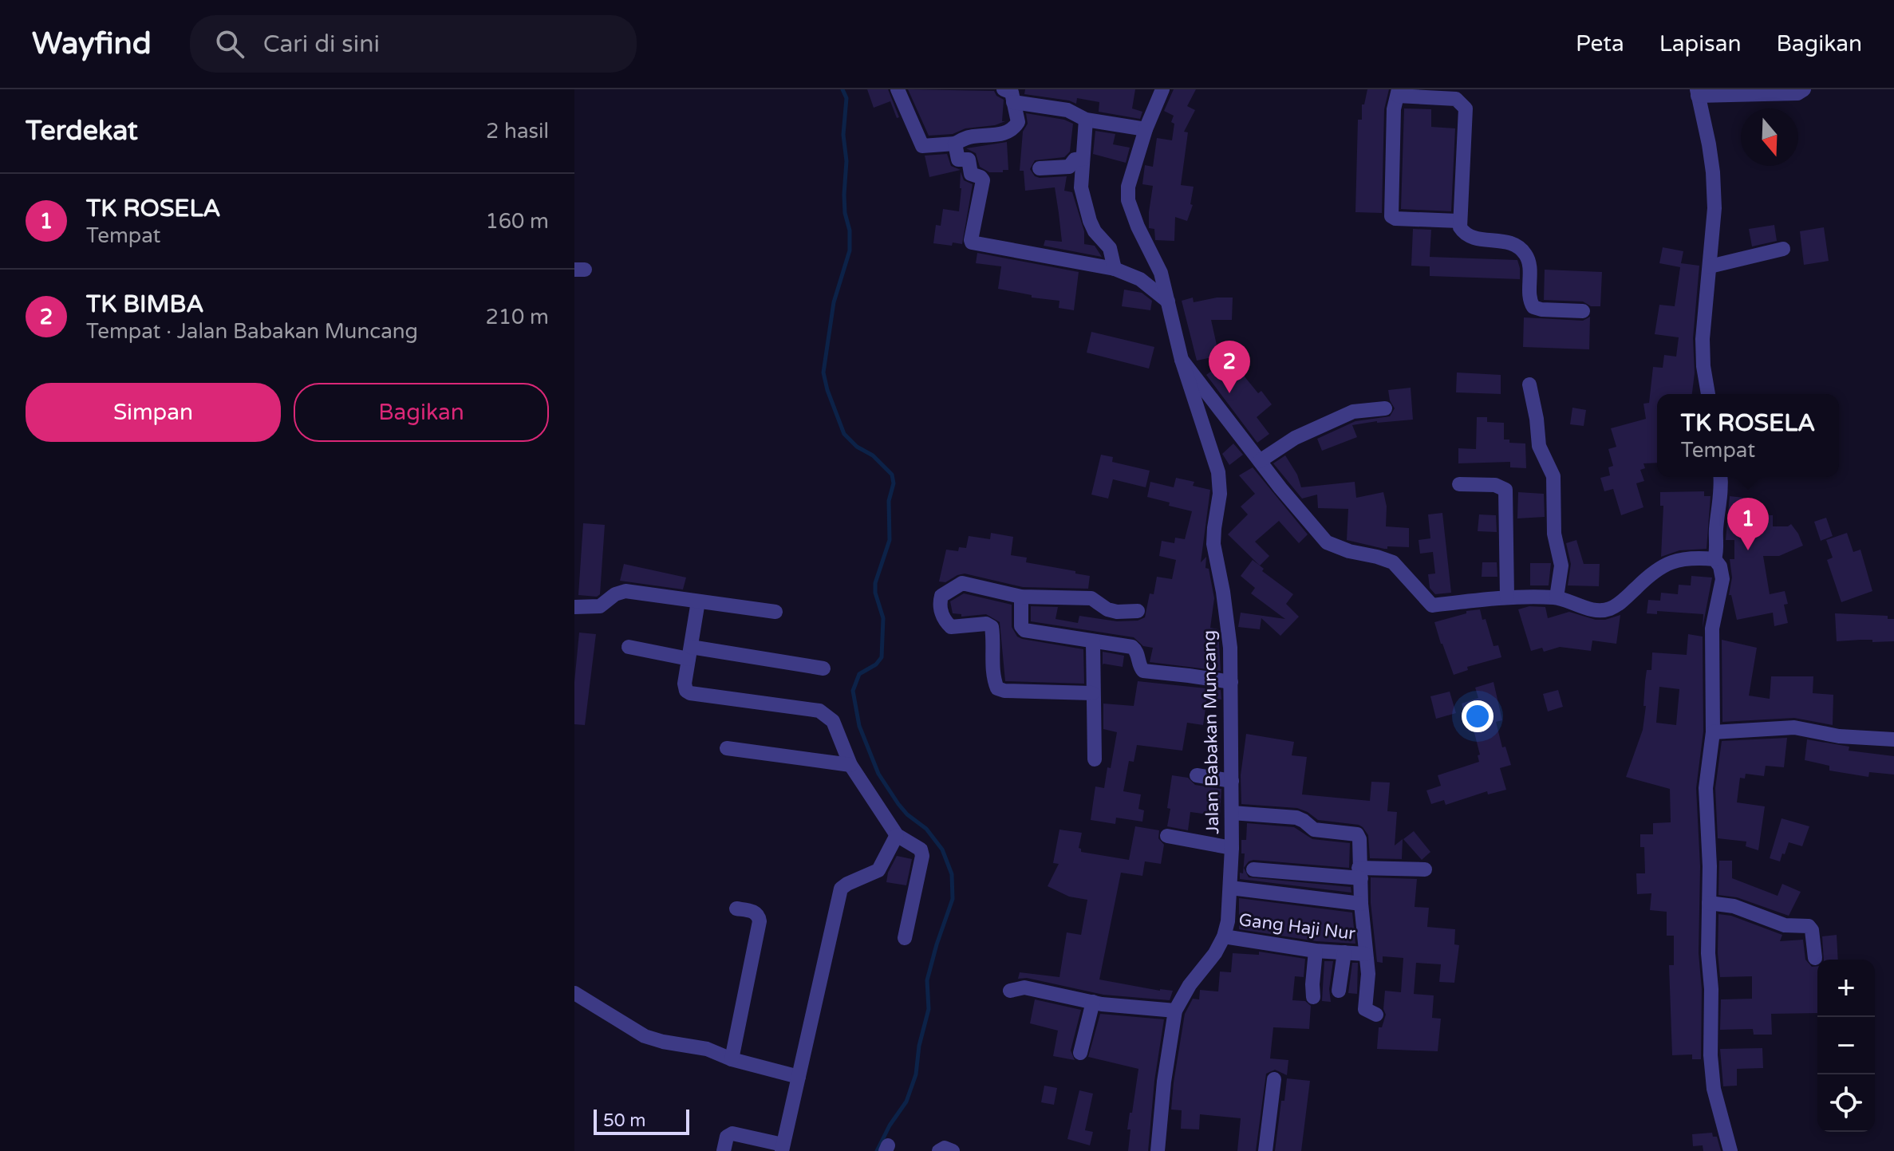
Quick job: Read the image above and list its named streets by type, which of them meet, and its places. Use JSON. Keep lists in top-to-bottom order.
{
  "streets": {
    "street": ["Jalan Babakan Muncang", "Gang Haji Nur"]
  },
  "crossings": [
    ["Jalan Babakan Muncang", "Gang Haji Nur"]
  ],
  "scale_bar": "50 m",
  "north": "bottom",
  "page": {
    "header": "Wayfind",
    "search": "Cari di sini",
    "nav": ["Peta", "Lapisan", "Bagikan"],
    "heading": ["Terdekat", "2 hasil"],
    "list": [
      {
        "mark": "1",
        "name": "TK ROSELA",
        "note": "Tempat",
        "value": "160 m"
      },
      {
        "mark": "2",
        "name": "TK BIMBA",
        "note": "Tempat · Jalan Babakan Muncang",
        "value": "210 m"
      }
    ],
    "pins": ["2", "1"],
    "buttons": ["Simpan", "Bagikan"],
    "popup": ["TK ROSELA", "Tempat"],
    "map_buttons": ["+", "−"],
    "scale": "50 m"
  }
}
